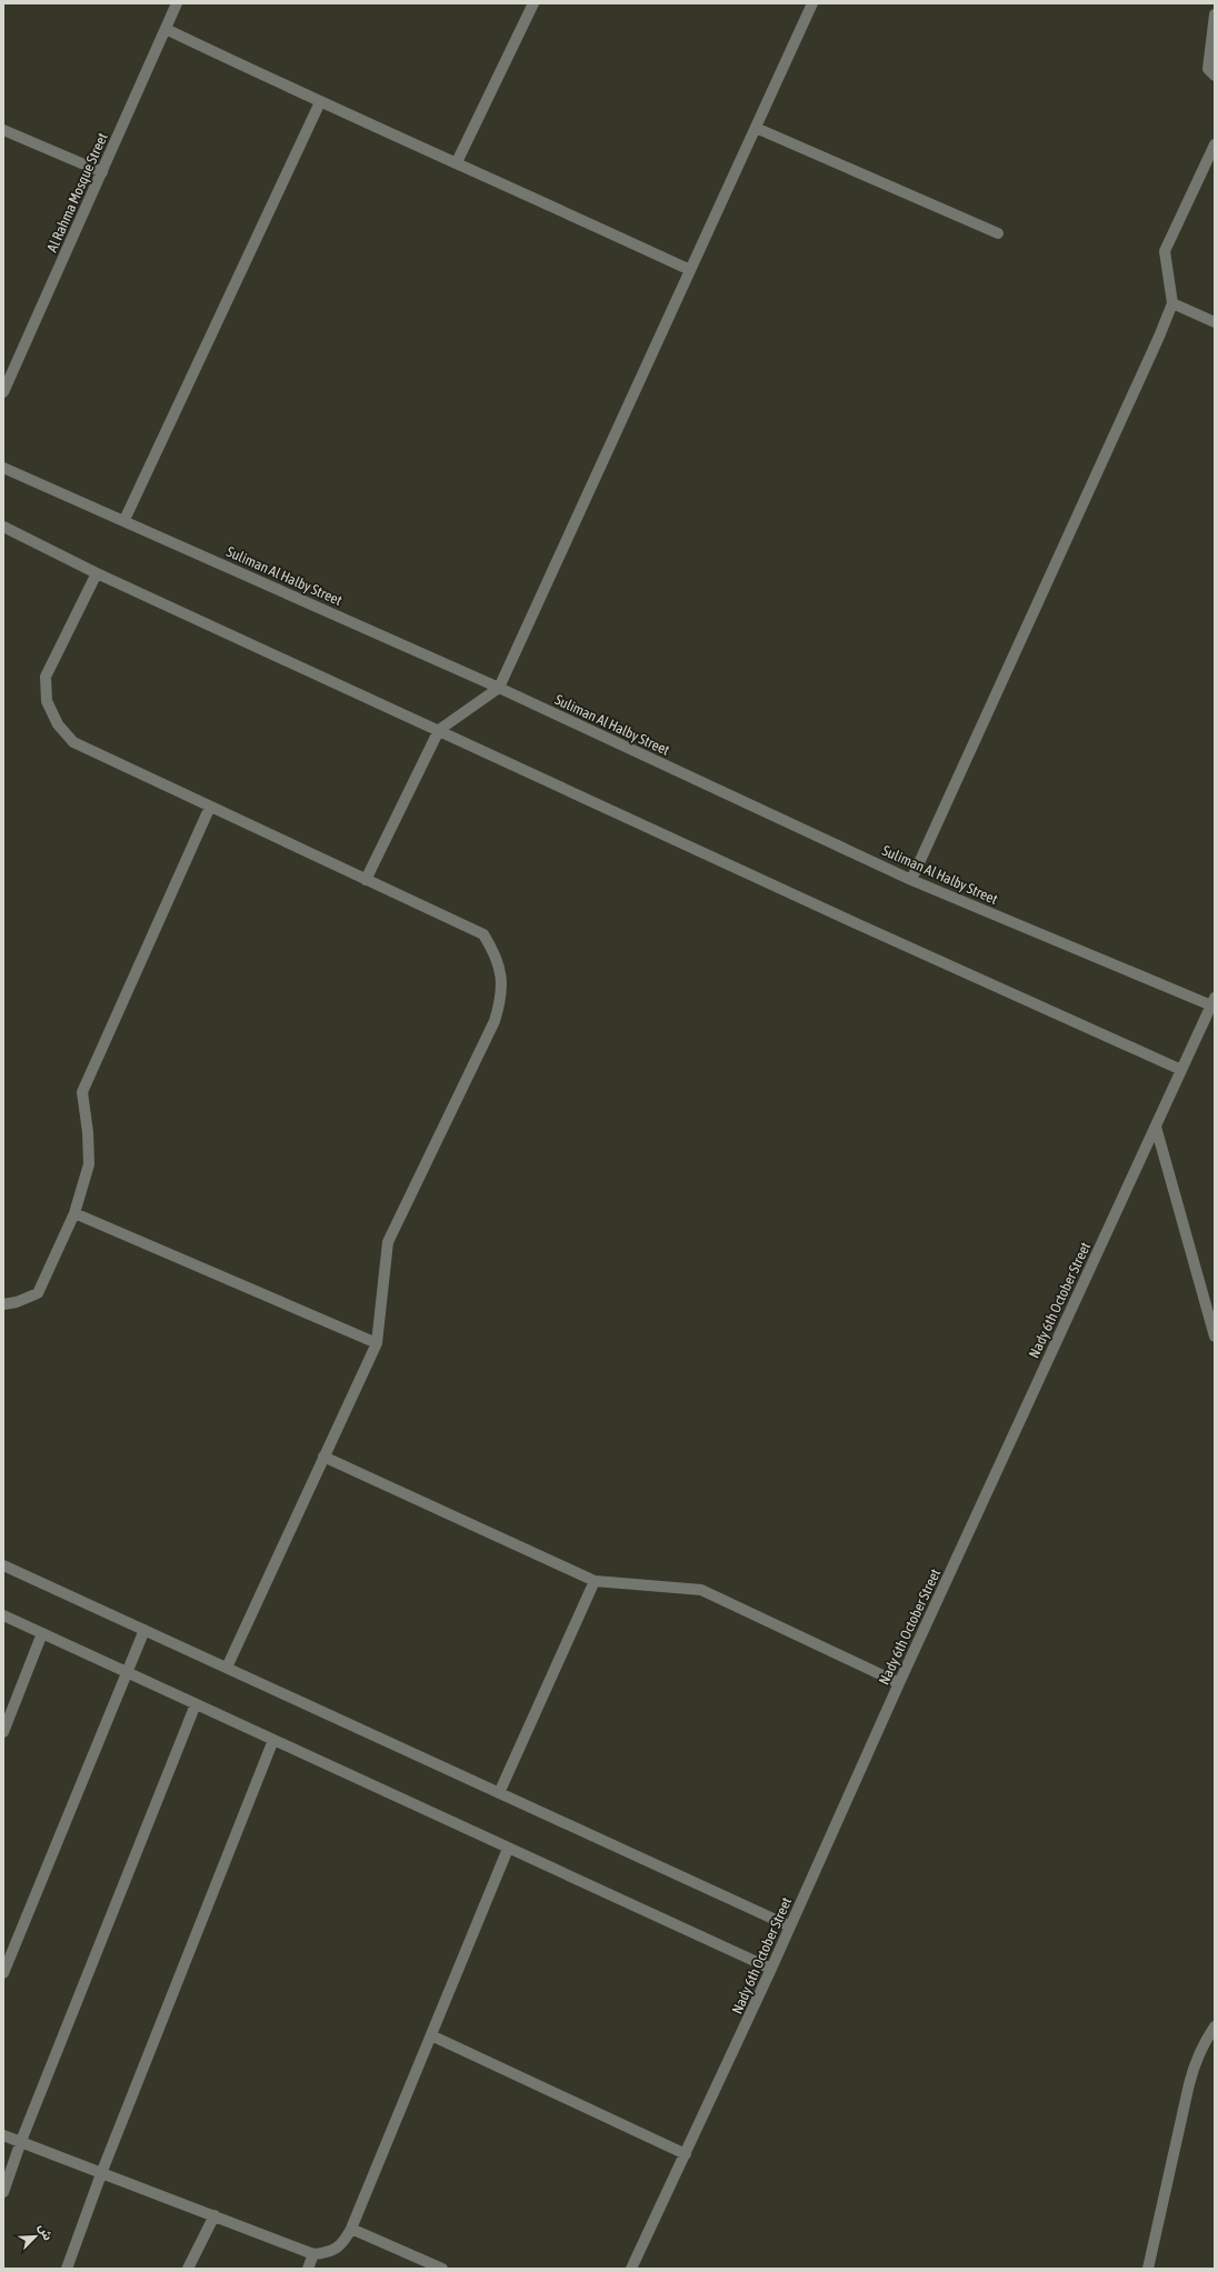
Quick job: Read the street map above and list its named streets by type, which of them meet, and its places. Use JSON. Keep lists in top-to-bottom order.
{
  "streets": {
    "street": ["Al Rahma Mosque Street", "Suliman Al Halby Street", "Nady 6th October Street"]
  },
  "crossings": [
    ["Suliman Al Halby Street", "Nady 6th October Street"]
  ],
  "north": "top right"
}
